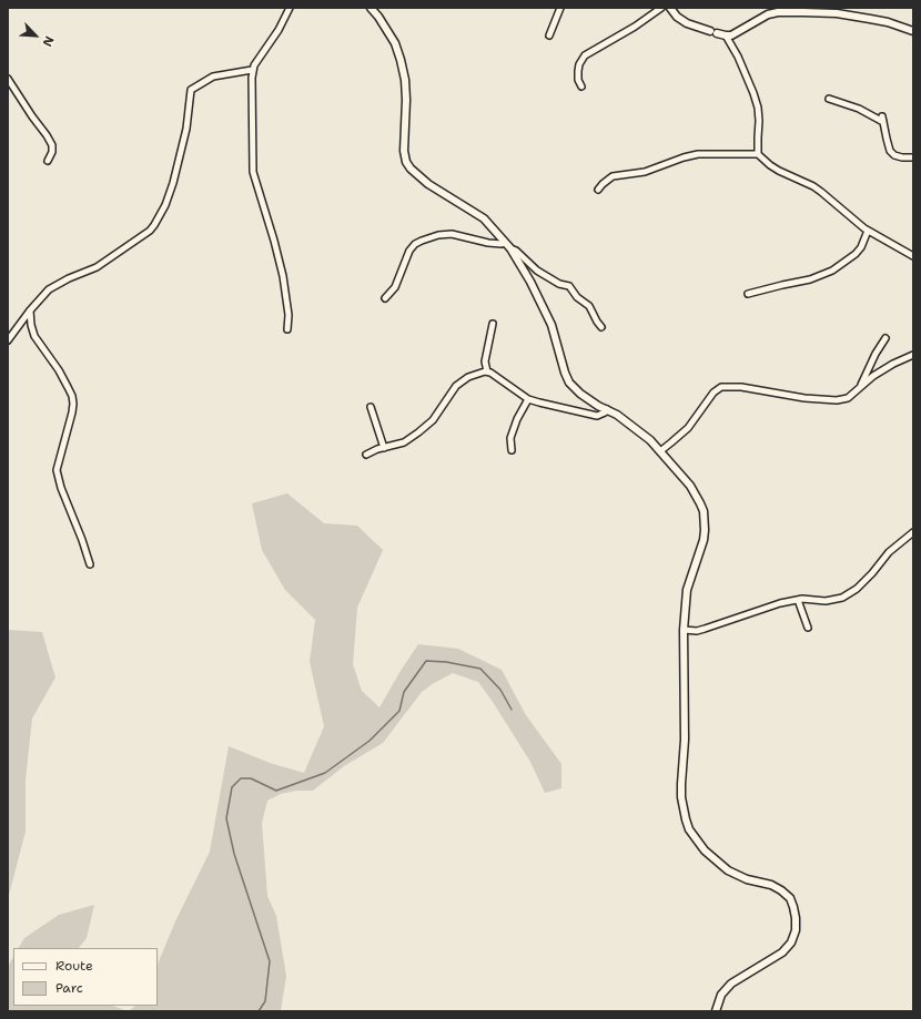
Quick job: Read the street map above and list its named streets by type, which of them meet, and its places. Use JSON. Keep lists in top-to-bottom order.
{
  "legend": ["Route", "Parc"],
  "north": "bottom right"
}
